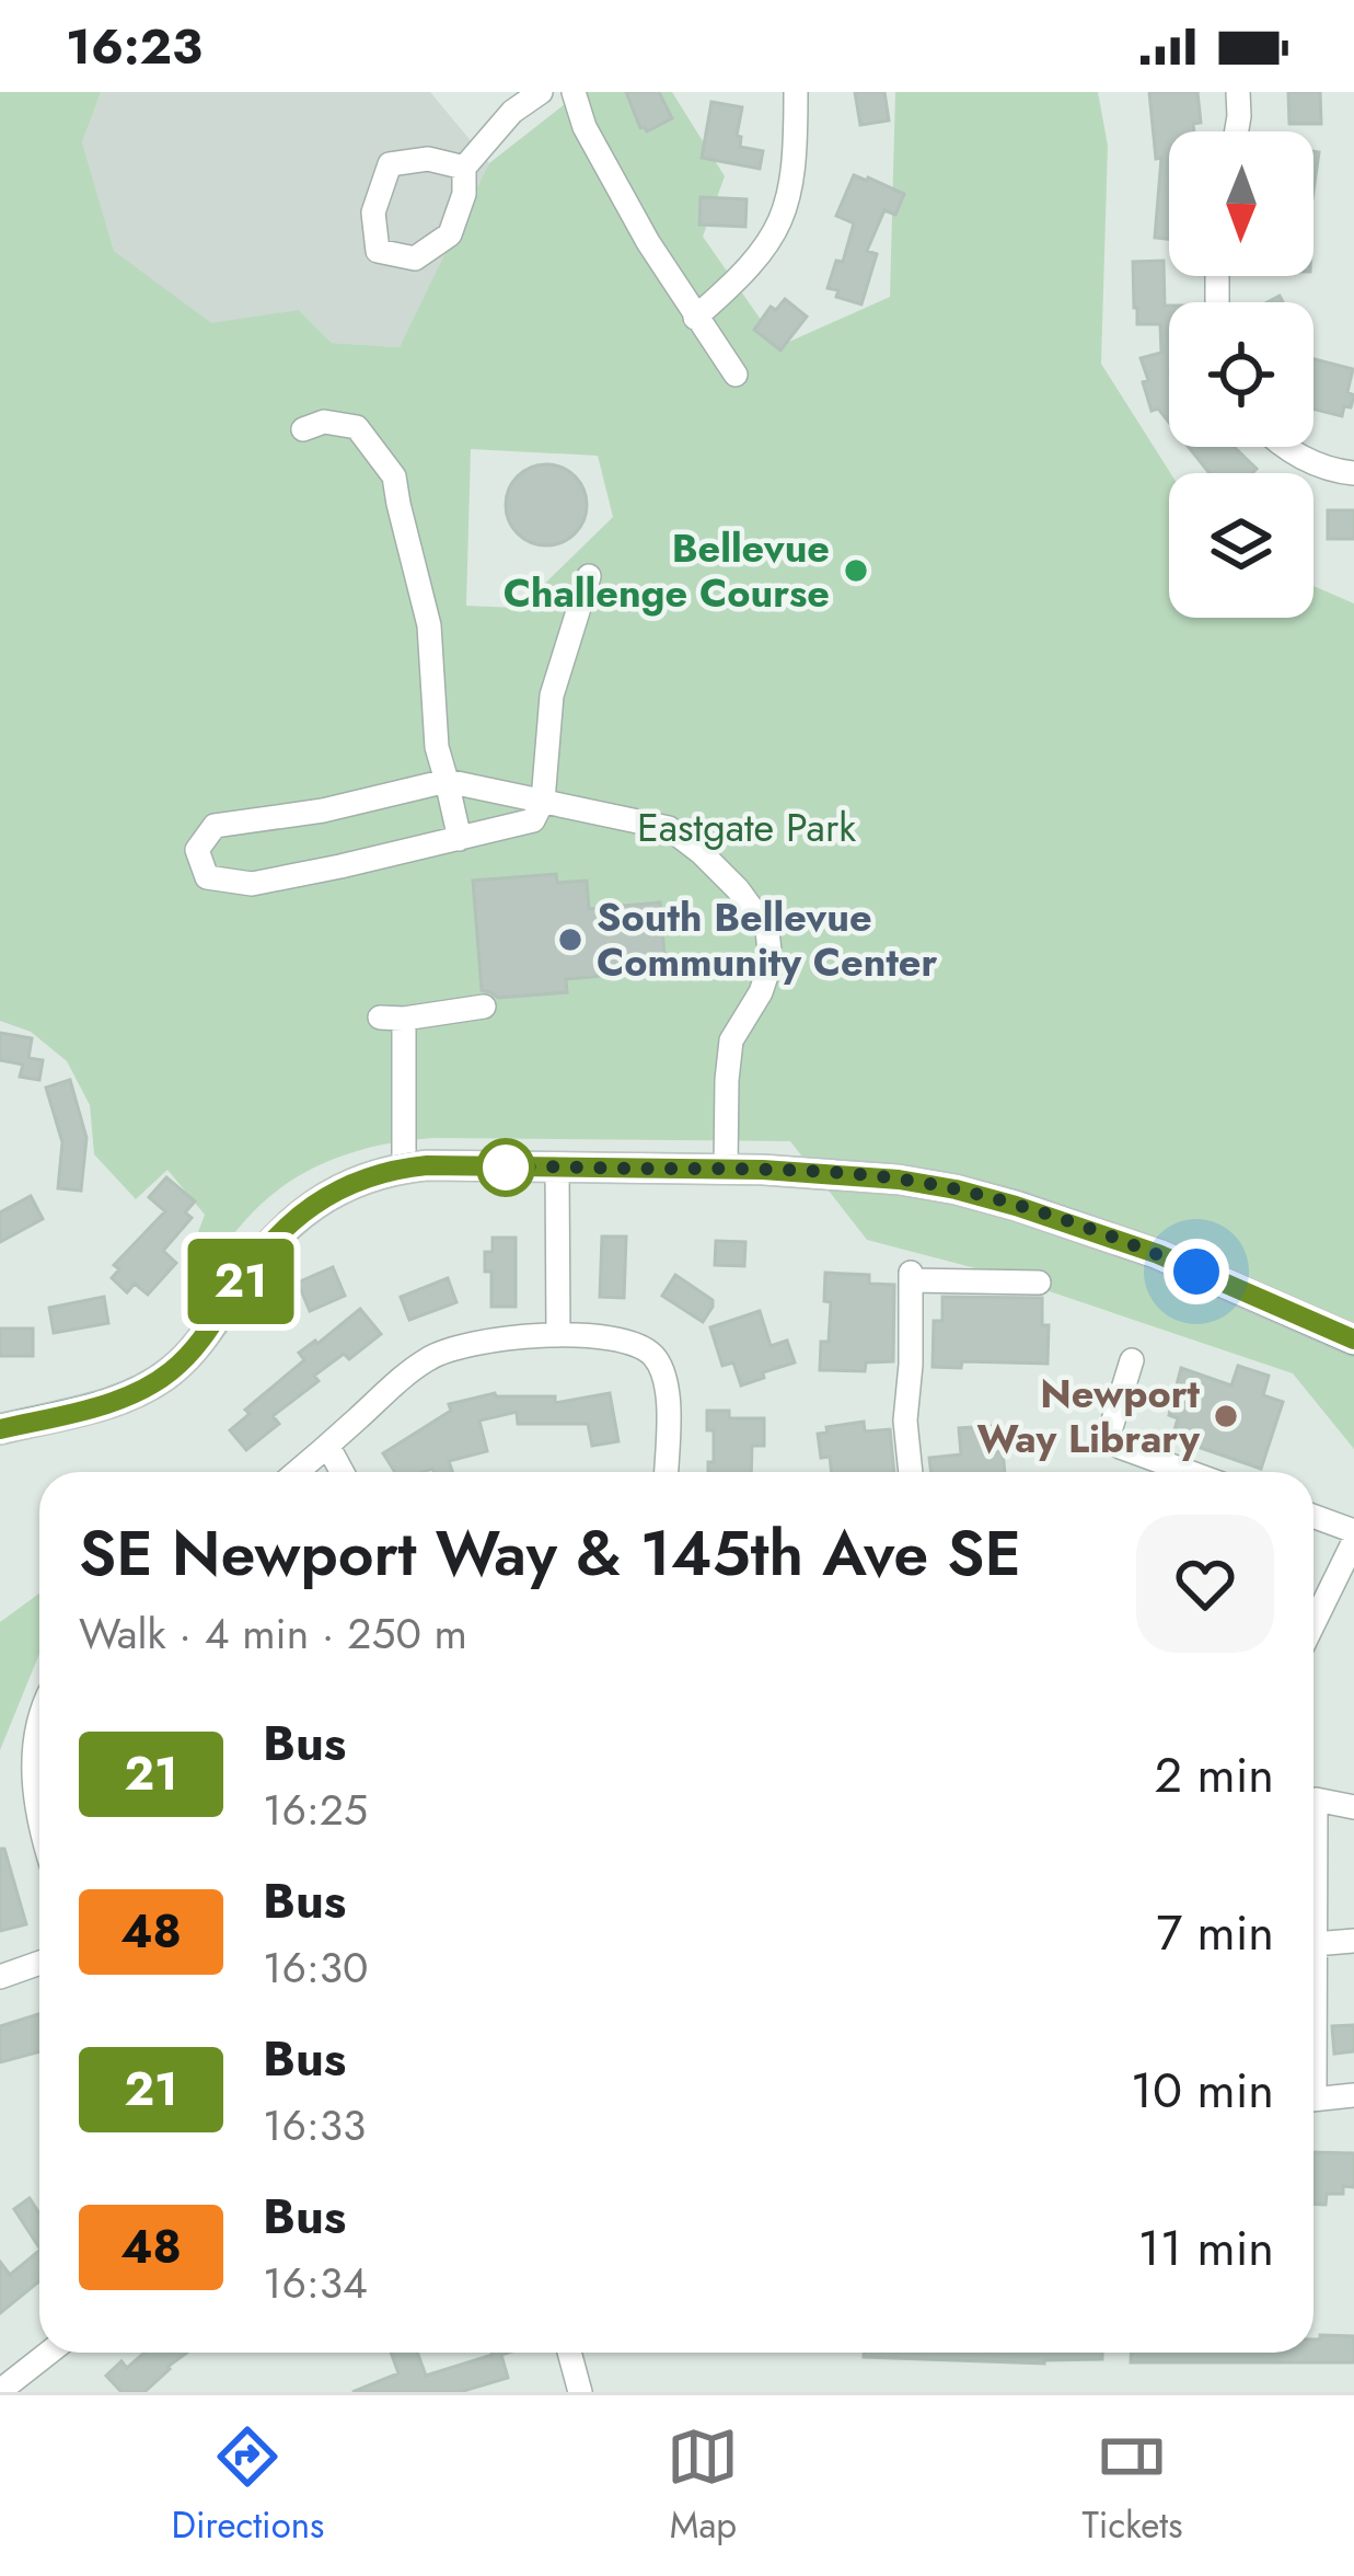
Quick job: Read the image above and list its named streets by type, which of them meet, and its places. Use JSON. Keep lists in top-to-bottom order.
{
  "parks": ["Eastgate Park"],
  "places": ["Bellevue Challenge Course", "South Bellevue Community Center", "Newport Way Library"],
  "lines": ["bus line 21"],
  "north": "bottom",
  "page": {
    "status": "16:23",
    "on_map": "21",
    "heading": ["SE Newport Way & 145th Ave SE", "Walk · 4 min · 250 m"],
    "list": [
      {
        "mark": "21",
        "name": "Bus",
        "note": "16:25",
        "value": "2 min"
      },
      {
        "mark": "48",
        "name": "Bus",
        "note": "16:30",
        "value": "7 min"
      },
      {
        "mark": "21",
        "name": "Bus",
        "note": "16:33",
        "value": "10 min"
      },
      {
        "mark": "48",
        "name": "Bus",
        "note": "16:34",
        "value": "11 min"
      }
    ],
    "tabs": ["Directions", "Map", "Tickets"]
  }
}
